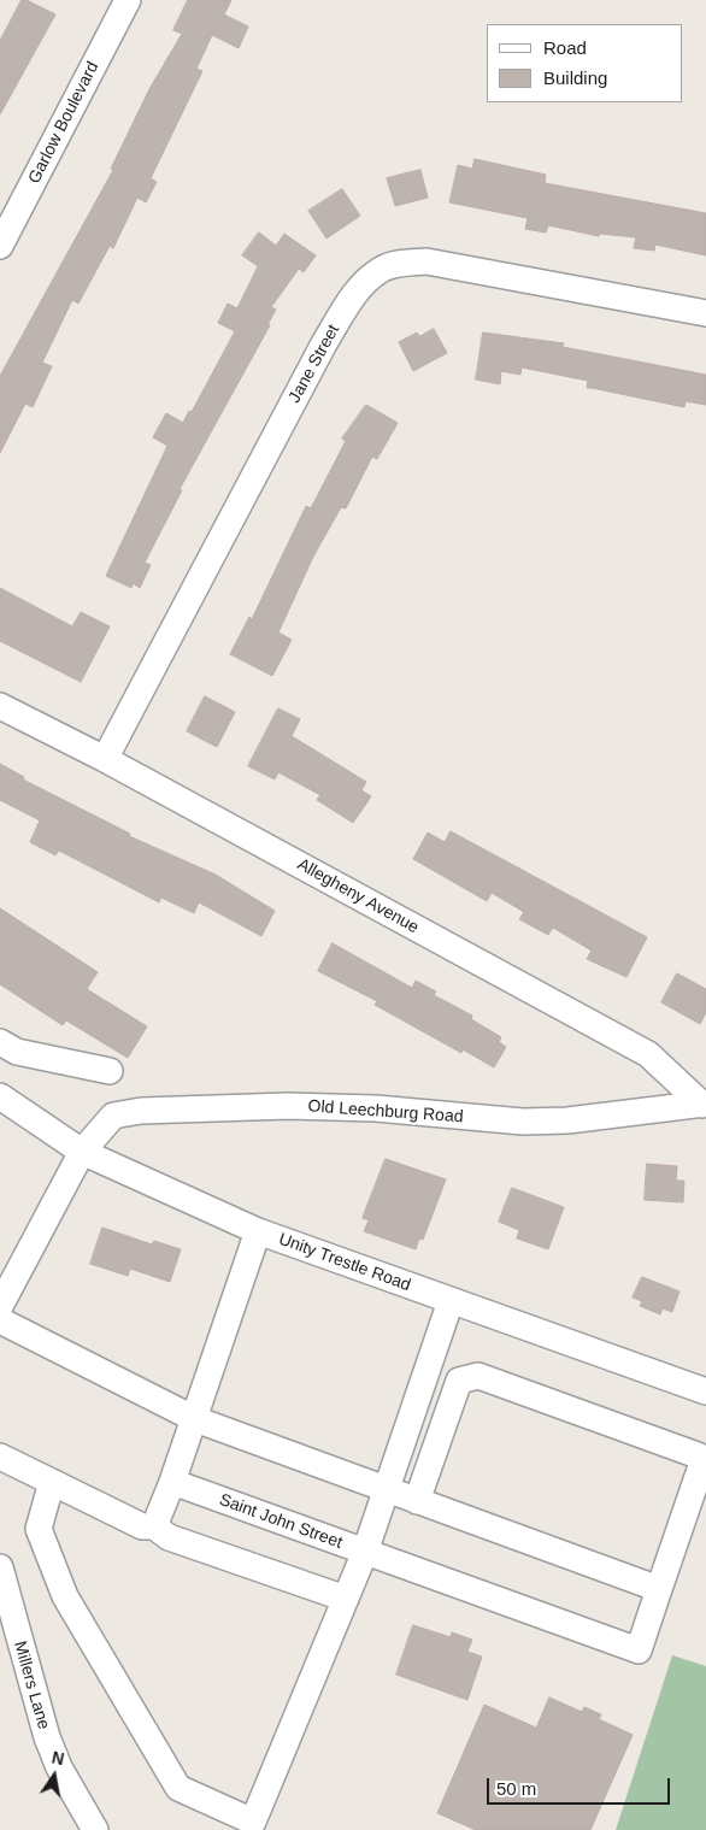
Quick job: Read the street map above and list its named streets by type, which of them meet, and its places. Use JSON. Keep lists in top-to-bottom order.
{
  "streets": {
    "street": [
      "Garlow Boulevard",
      "Jane Street",
      "Allegheny Avenue",
      "Old Leechburg Road",
      "Unity Trestle Road",
      "Saint John Street",
      "Millers Lane"
    ]
  },
  "crossings": [
    ["Jane Street", "Allegheny Avenue"],
    ["Allegheny Avenue", "Old Leechburg Road"],
    ["Old Leechburg Road", "Unity Trestle Road"]
  ],
  "legend": ["Road", "Building"],
  "scale_bar": "50 m",
  "north": "top"
}
